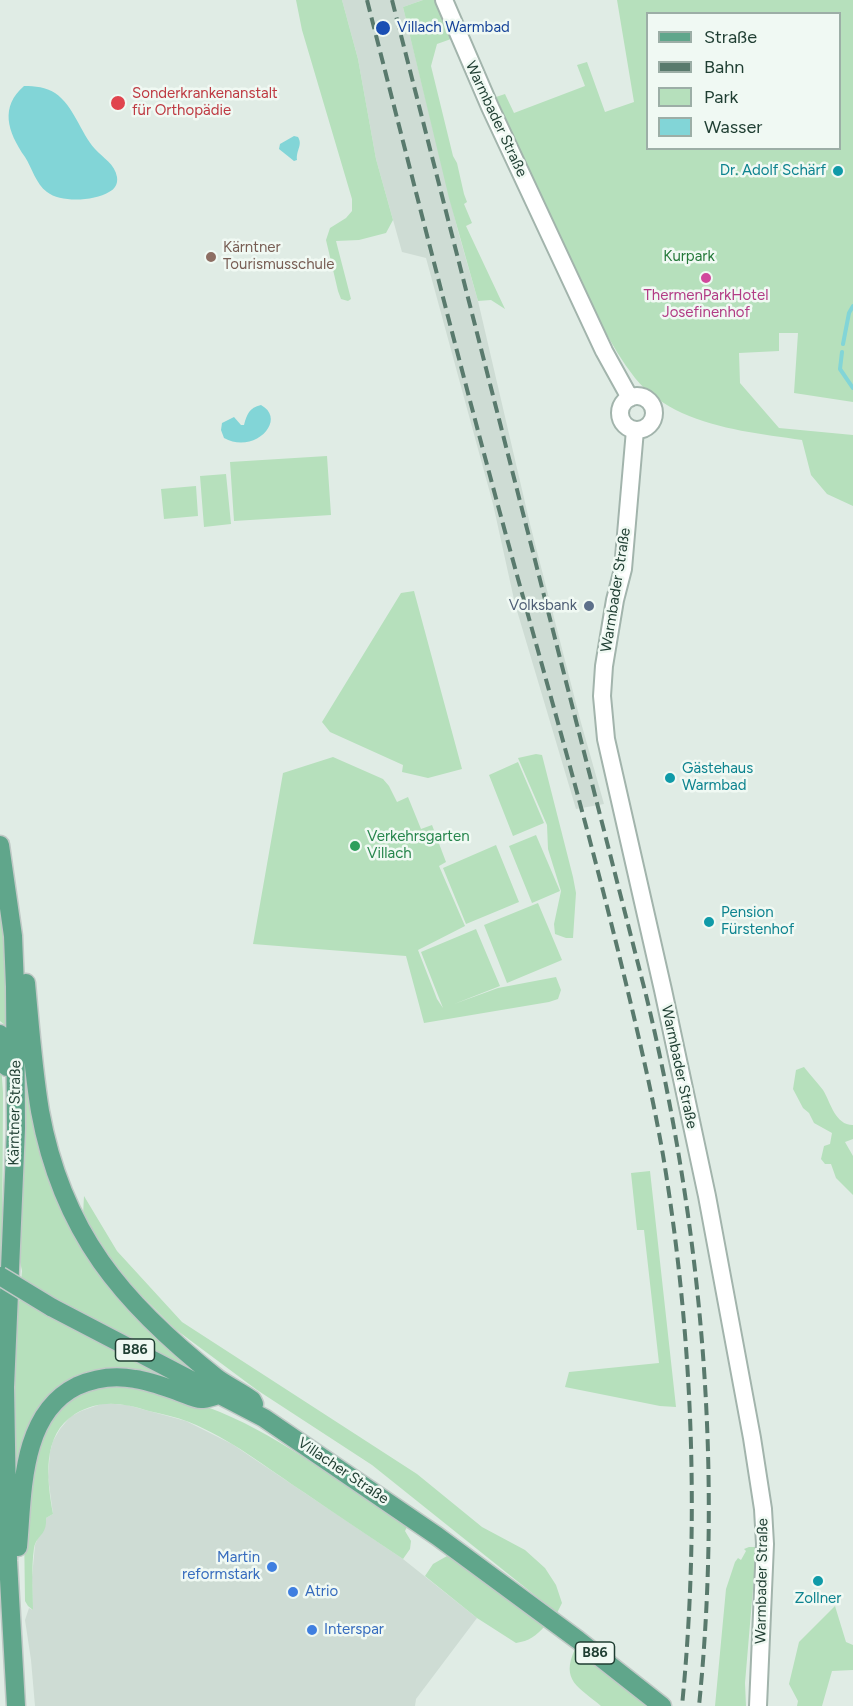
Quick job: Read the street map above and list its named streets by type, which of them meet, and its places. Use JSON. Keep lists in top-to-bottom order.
{
  "streets": {
    "main road": ["Kärntner Straße", "B86", "Villacher Straße"],
    "street": ["Warmbader Straße"]
  },
  "parks": ["Kurpark"],
  "places": [
    "Villach Warmbad",
    "Sonderkrankenanstalt für Orthopädie",
    "Dr. Adolf Schärf",
    "Kärntner Tourismusschule",
    "ThermenParkHotel Josefinenhof",
    "Volksbank",
    "Gästehaus Warmbad",
    "Verkehrsgarten Villach",
    "Pension Fürstenhof",
    "Martin reformstark",
    "Zollner",
    "Atrio",
    "Interspar"
  ],
  "legend": [
    "Straße",
    "Bahn",
    "Park",
    "Wasser"
  ]
}
